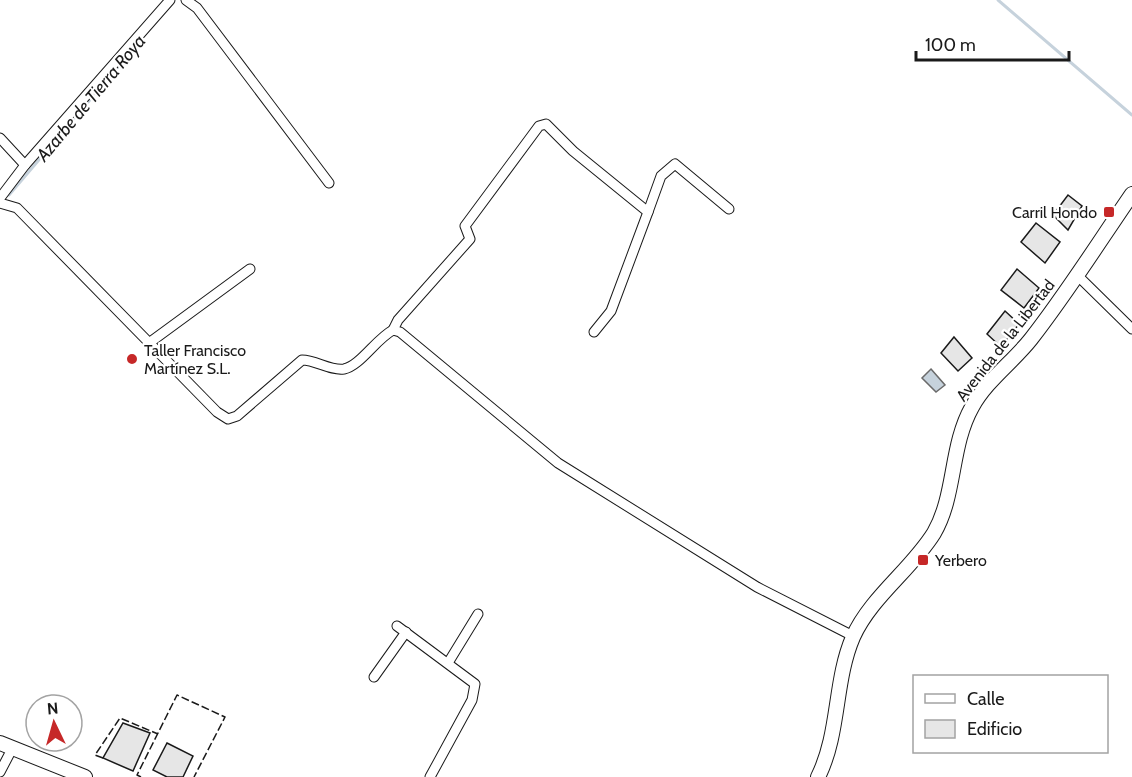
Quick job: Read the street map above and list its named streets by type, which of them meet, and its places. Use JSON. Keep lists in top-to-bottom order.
{
  "streets": {
    "main road": ["Avenida de la Libertad"]
  },
  "water": ["Azarbe de Tierra Roya"],
  "places": {
    "transit": ["Carril Hondo", "Yerbero"],
    "other": ["Taller Francisco Martínez S.L."]
  },
  "legend": ["Calle", "Edificio"],
  "scale_bar": "100 m",
  "north": "top"
}
